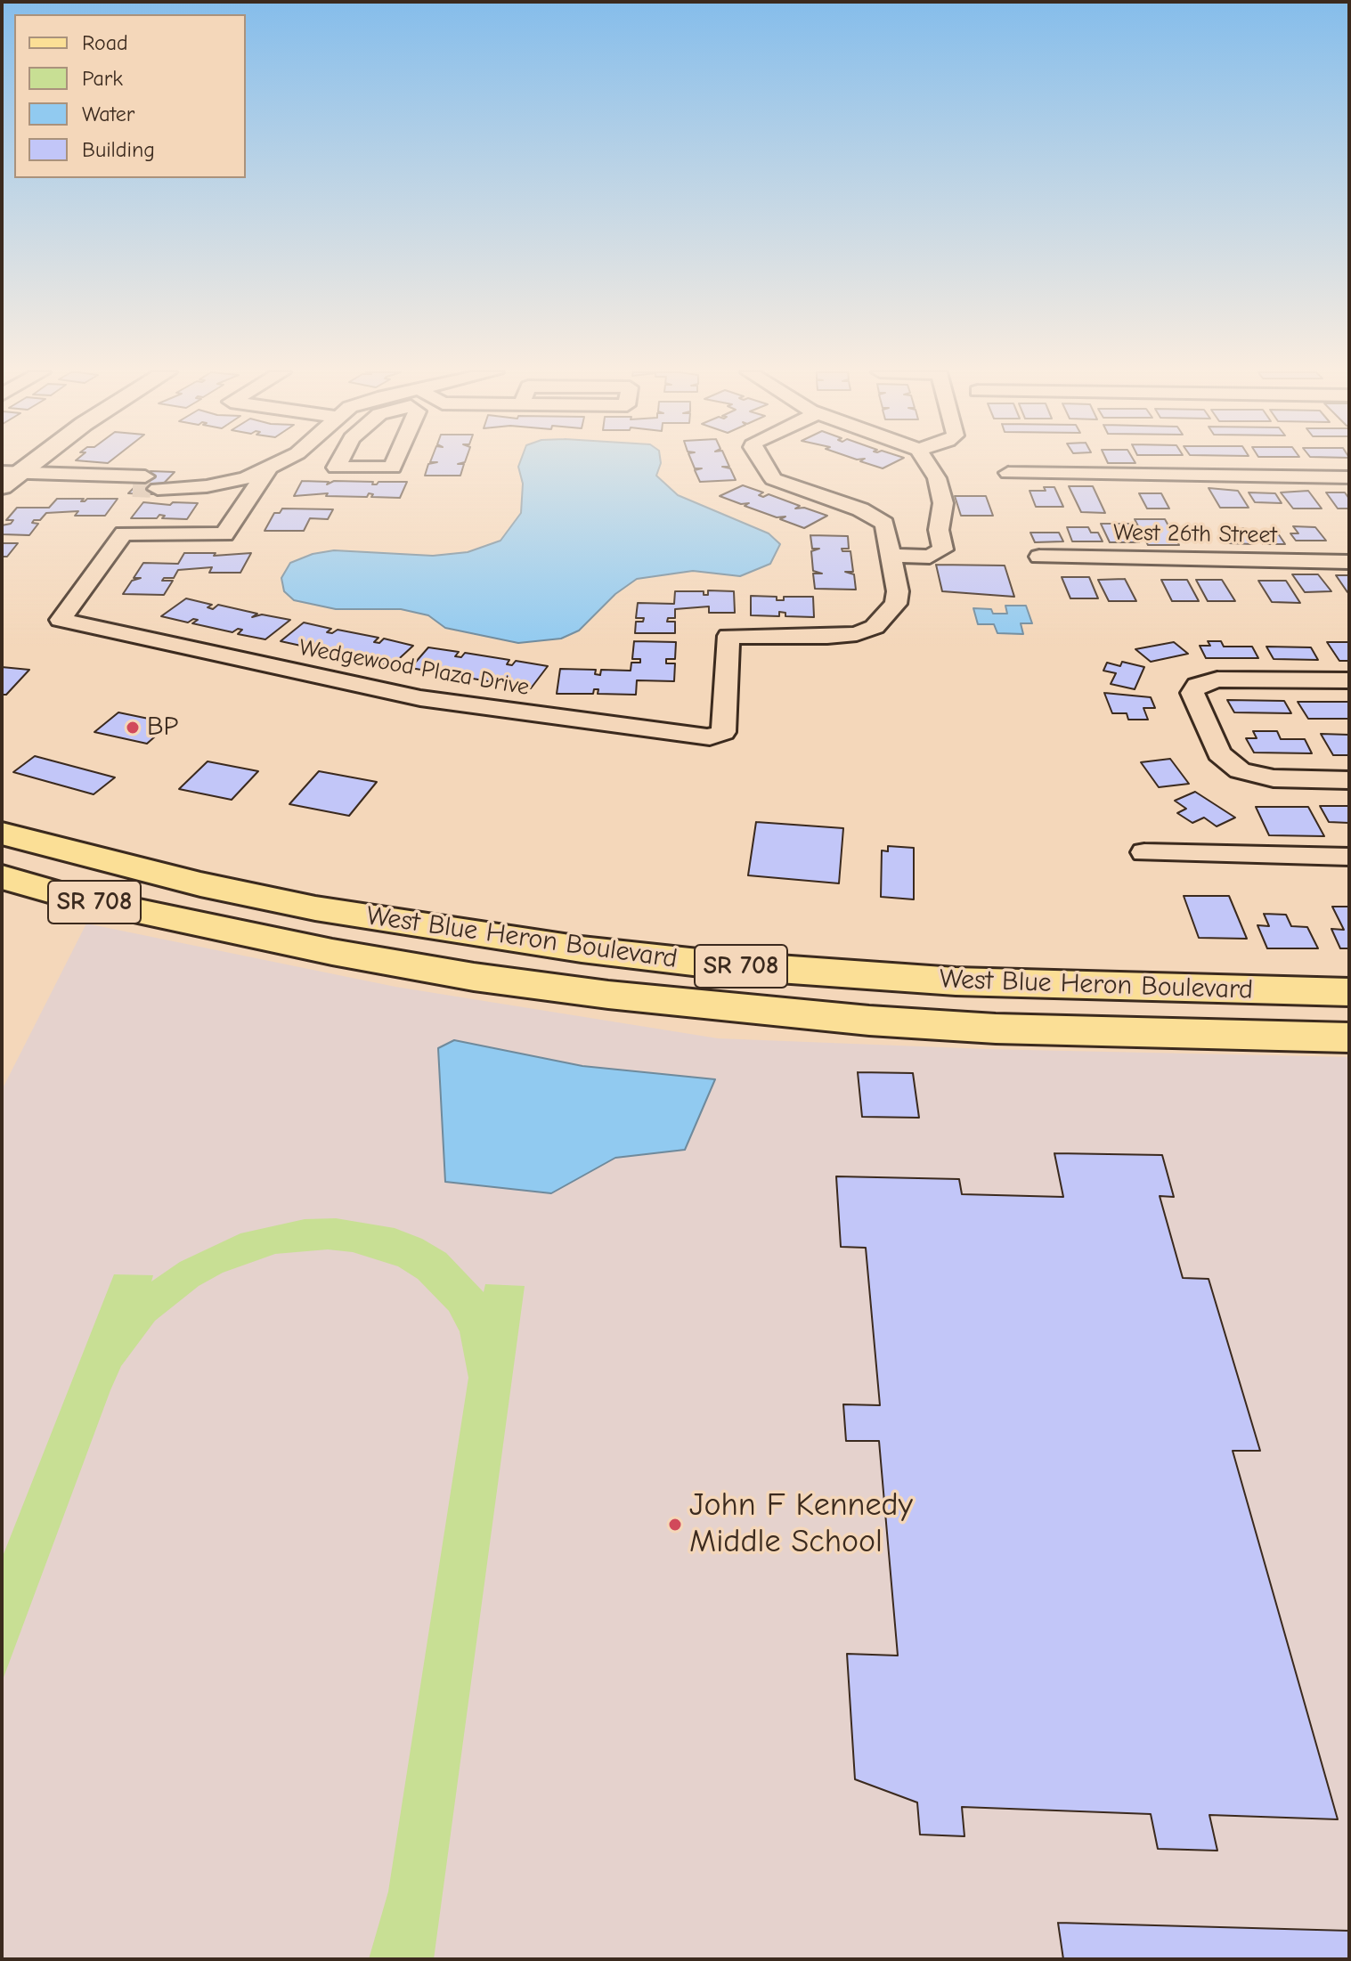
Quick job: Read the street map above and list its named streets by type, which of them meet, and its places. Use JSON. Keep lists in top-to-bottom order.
{
  "streets": {
    "main road": ["SR 708", "West Blue Heron Boulevard"],
    "street": ["West 26th Street", "Wedgewood Plaza Drive"]
  },
  "places": ["BP", "John F Kennedy Middle School"],
  "legend": [
    "Road",
    "Park",
    "Water",
    "Building"
  ]
}
